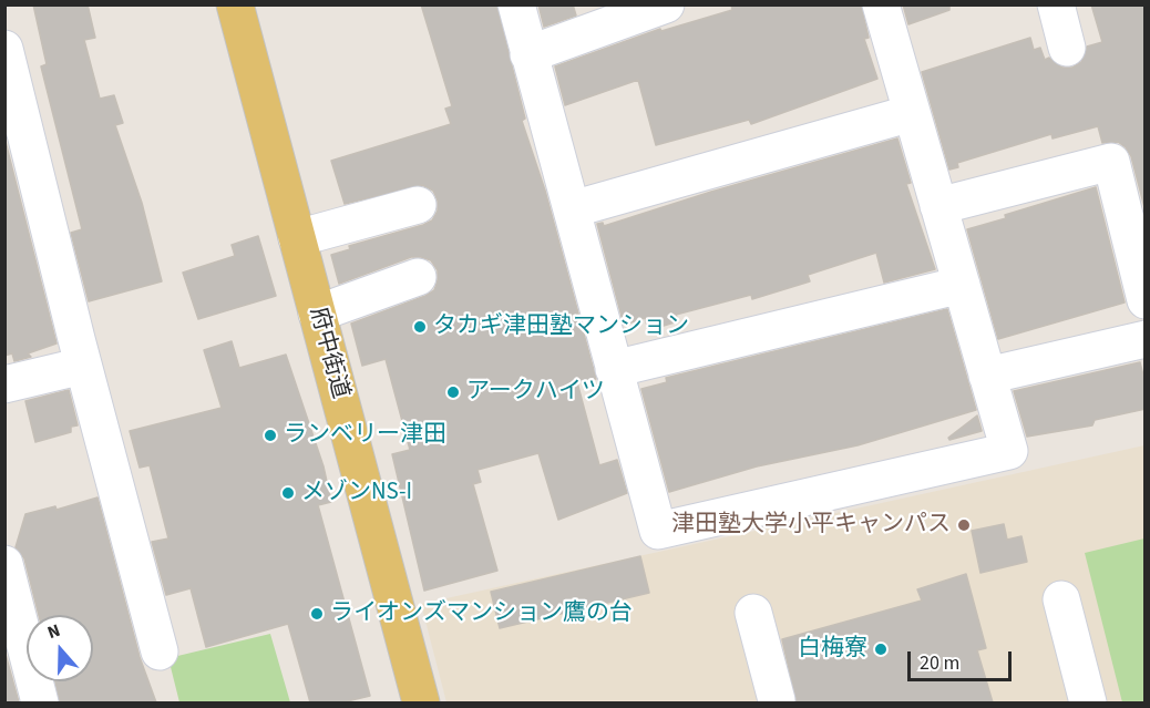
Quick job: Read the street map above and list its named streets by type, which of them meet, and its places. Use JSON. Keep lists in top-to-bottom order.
{
  "streets": {
    "main road": ["府中街道"]
  },
  "places": [
    "タカギ津田塾マンション",
    "アークハイツ",
    "ランベリー津田",
    "メゾンNS-I",
    "津田塾大学小平キャンパス",
    "ライオンズマンション鷹の台",
    "白梅寮"
  ],
  "scale_bar": "20 m",
  "north": "top"
}
